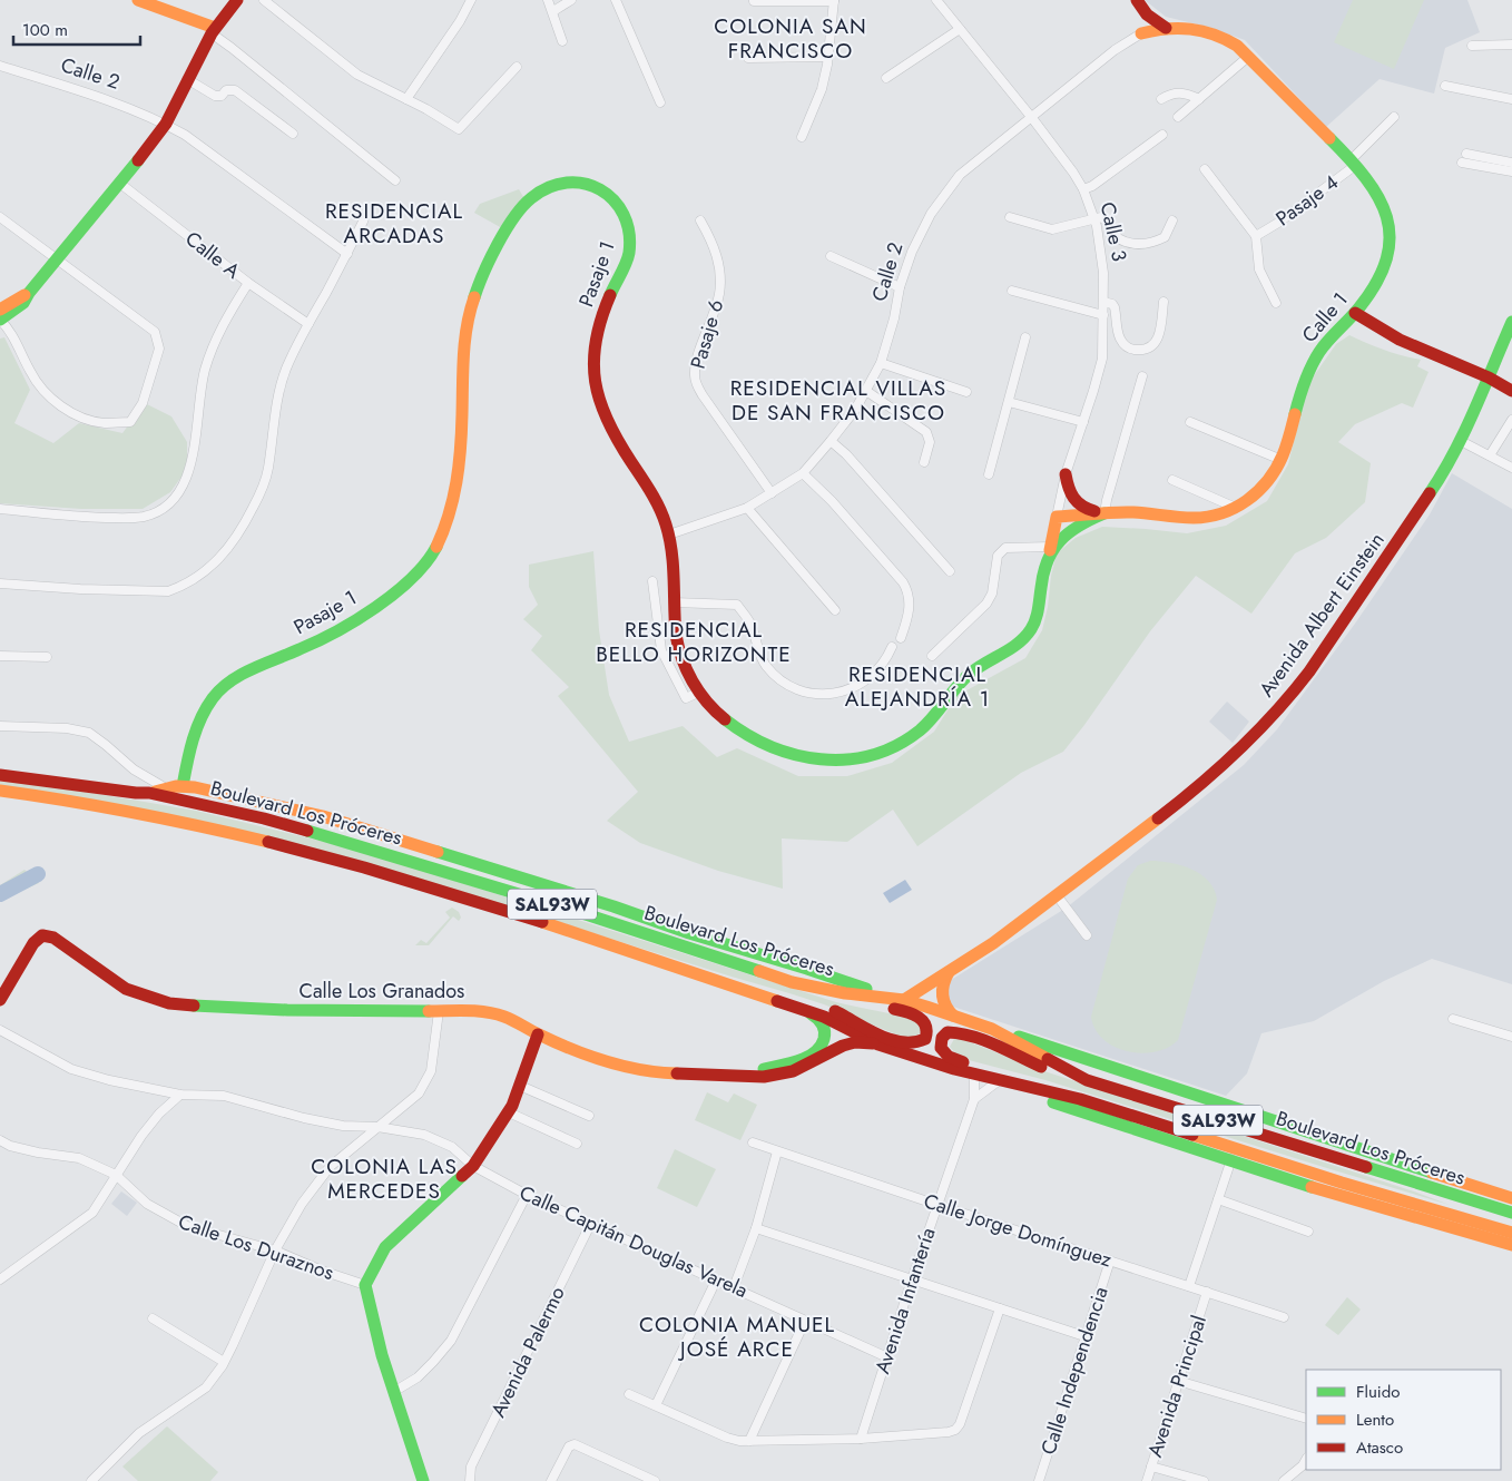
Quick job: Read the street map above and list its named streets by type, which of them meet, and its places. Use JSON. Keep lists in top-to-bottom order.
{
  "streets": {
    "main road": [
      "Calle 2",
      "Pasaje 1",
      "Calle 1",
      "Avenida Albert Einstein",
      "Boulevard Los Próceres",
      "SAL93W",
      "Calle Los Granados"
    ],
    "street": [
      "Pasaje 4",
      "Calle 3",
      "Calle A",
      "Pasaje 6",
      "Calle Jorge Domínguez",
      "Calle Capitán Douglas Varela",
      "Calle Los Duraznos",
      "Avenida Infantería",
      "Avenida Palermo",
      "Calle Independencia",
      "Avenida Principal"
    ]
  },
  "crossings": [
    ["Calle 2", "Calle 3"],
    ["Calle 2", "Pasaje 1"],
    ["Calle 2", "Calle 1"],
    ["Calle 2", "Pasaje 6"],
    ["Pasaje 4", "Calle 1"],
    ["Calle 3", "Calle 1"],
    ["Avenida Albert Einstein", "Boulevard Los Próceres"],
    ["Boulevard Los Próceres", "Calle Los Granados"],
    ["Boulevard Los Próceres", "Avenida Infantería"],
    ["Calle Jorge Domínguez", "Avenida Infantería"],
    ["Calle Jorge Domínguez", "Calle Independencia"],
    ["Calle Jorge Domínguez", "Avenida Principal"],
    ["Calle Capitán Douglas Varela", "Avenida Infantería"],
    ["Calle Capitán Douglas Varela", "Avenida Palermo"]
  ],
  "districts": [
    "COLONIA SAN FRANCISCO",
    "RESIDENCIAL ARCADAS",
    "RESIDENCIAL VILLAS DE SAN FRANCISCO",
    "RESIDENCIAL BELLO HORIZONTE",
    "RESIDENCIAL ALEJANDRÍA 1",
    "COLONIA LAS MERCEDES",
    "COLONIA MANUEL JOSÉ ARCE"
  ],
  "legend": ["Fluido", "Lento", "Atasco"],
  "scale_bar": "100 m"
}
